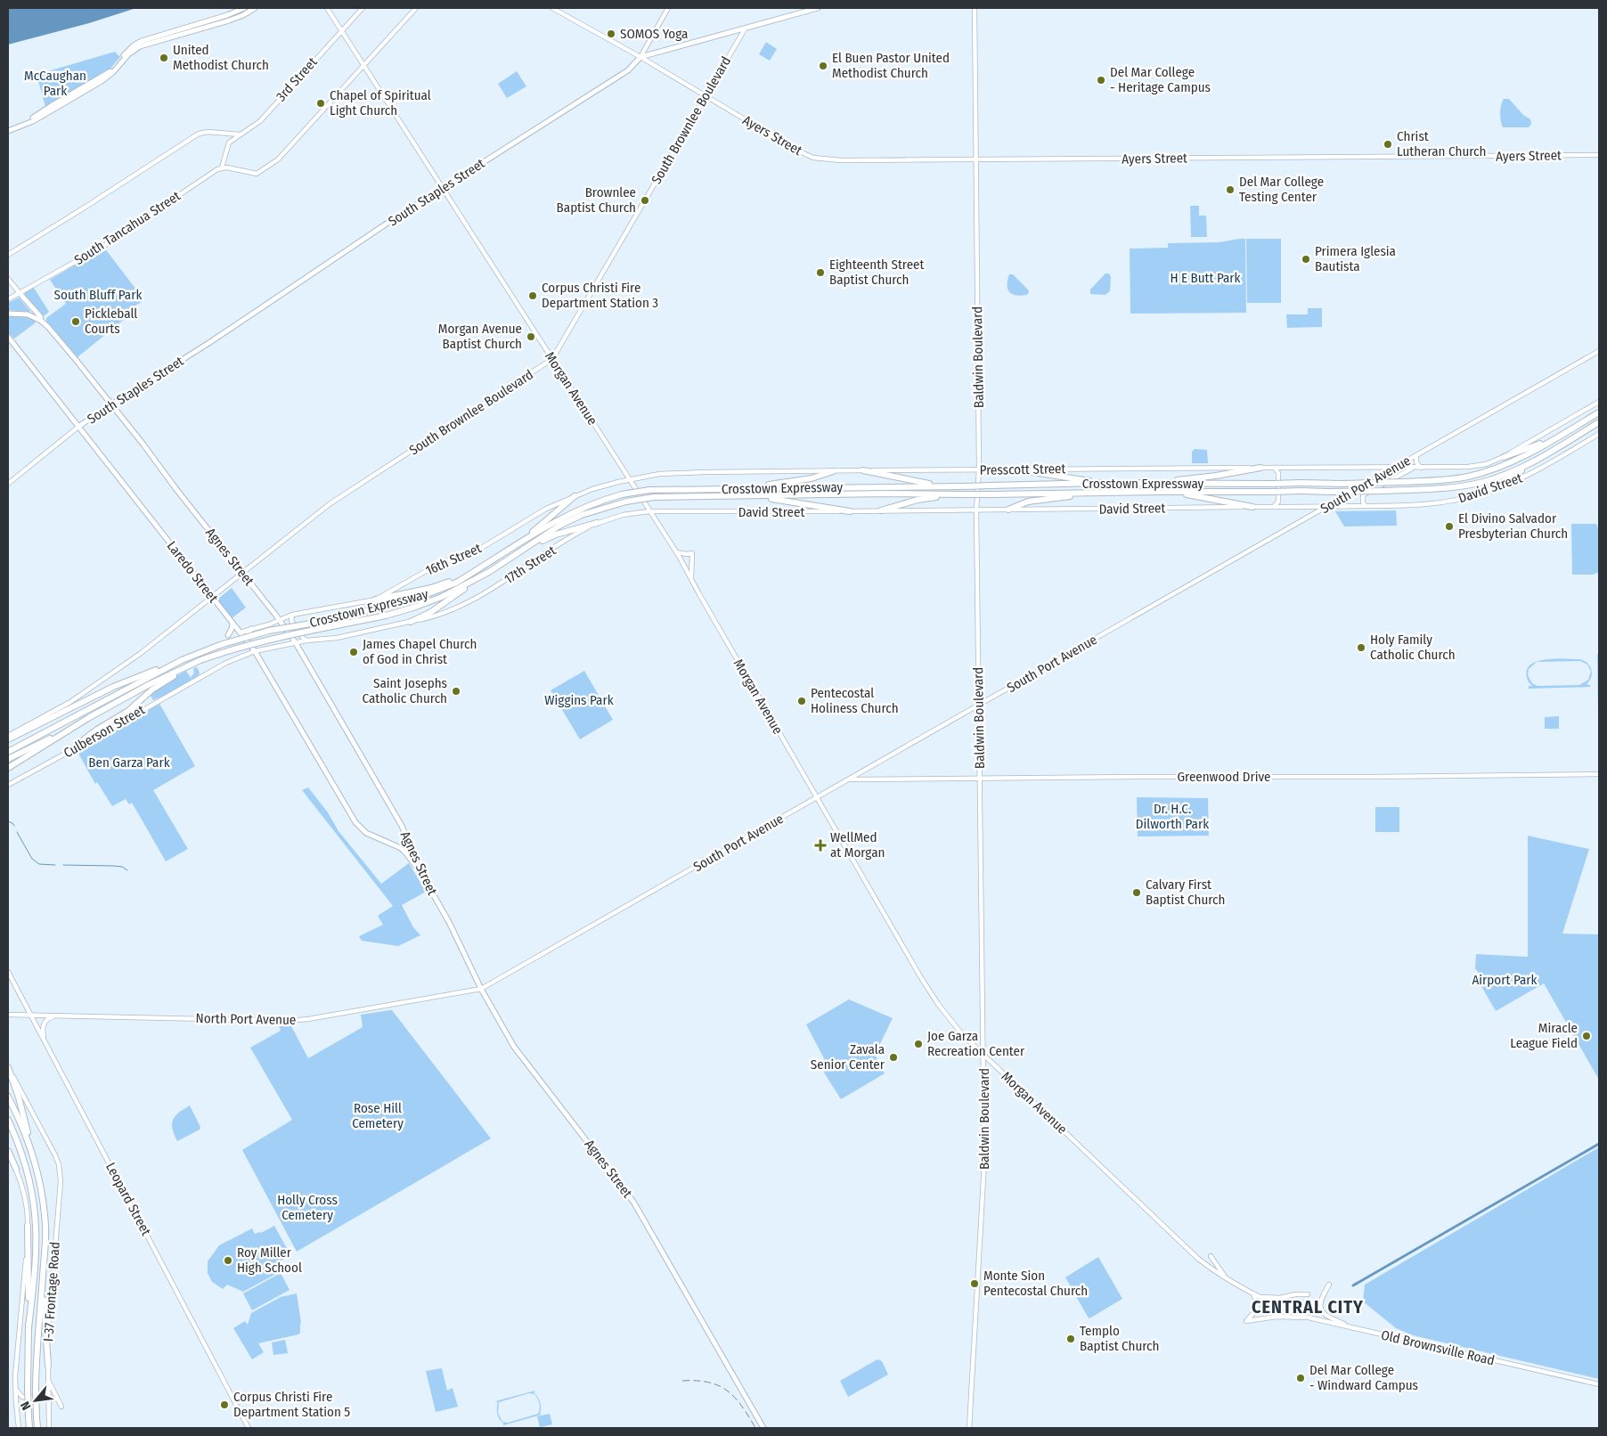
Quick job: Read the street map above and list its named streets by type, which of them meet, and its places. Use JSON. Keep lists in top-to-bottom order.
{
  "streets": {
    "highway": ["Crosstown Expressway"],
    "main road": [
      "3rd Street",
      "South Brownlee Boulevard",
      "Ayers Street",
      "South Staples Street",
      "South Tancahua Street",
      "Baldwin Boulevard",
      "Morgan Avenue",
      "Presscott Street",
      "South Port Avenue",
      "David Street",
      "Agnes Street",
      "16th Street",
      "17th Street",
      "Laredo Street",
      "Culberson Street",
      "Greenwood Drive",
      "North Port Avenue",
      "Leopard Street",
      "I-37 Frontage Road",
      "Old Brownsville Road"
    ]
  },
  "crossings": [
    ["3rd Street", "South Tancahua Street"],
    ["3rd Street", "Morgan Avenue"],
    ["South Brownlee Boulevard", "Ayers Street"],
    ["South Brownlee Boulevard", "South Staples Street"],
    ["South Brownlee Boulevard", "Morgan Avenue"],
    ["South Brownlee Boulevard", "Agnes Street"],
    ["South Brownlee Boulevard", "Laredo Street"],
    ["Ayers Street", "South Staples Street"],
    ["Ayers Street", "Baldwin Boulevard"],
    ["South Staples Street", "Morgan Avenue"],
    ["South Staples Street", "Agnes Street"],
    ["South Staples Street", "Laredo Street"],
    ["South Tancahua Street", "Agnes Street"],
    ["Baldwin Boulevard", "Morgan Avenue"],
    ["Baldwin Boulevard", "Presscott Street"],
    ["Baldwin Boulevard", "South Port Avenue"],
    ["Baldwin Boulevard", "David Street"],
    ["Baldwin Boulevard", "Greenwood Drive"],
    ["Morgan Avenue", "Presscott Street"],
    ["Morgan Avenue", "South Port Avenue"],
    ["Morgan Avenue", "David Street"],
    ["Morgan Avenue", "17th Street"],
    ["Morgan Avenue", "Old Brownsville Road"],
    ["Presscott Street", "South Port Avenue"],
    ["Presscott Street", "16th Street"],
    ["Crosstown Expressway", "Agnes Street"],
    ["Crosstown Expressway", "17th Street"],
    ["Crosstown Expressway", "Laredo Street"],
    ["Crosstown Expressway", "Culberson Street"],
    ["South Port Avenue", "David Street"],
    ["South Port Avenue", "Agnes Street"],
    ["South Port Avenue", "Greenwood Drive"],
    ["South Port Avenue", "North Port Avenue"],
    ["David Street", "17th Street"],
    ["Agnes Street", "16th Street"],
    ["Agnes Street", "Laredo Street"],
    ["Agnes Street", "North Port Avenue"],
    ["North Port Avenue", "Leopard Street"]
  ],
  "districts": ["CENTRAL CITY"],
  "parks": [
    "McCaughan Park",
    "H E Butt Park",
    "South Bluff Park",
    "Wiggins Park",
    "Ben Garza Park",
    "Dr. H.C. Dilworth Park",
    "Airport Park",
    "Rose Hill Cemetery",
    "Holly Cross Cemetery"
  ],
  "places": {
    "other": [
      "SOMOS Yoga",
      "United Methodist Church",
      "El Buen Pastor United Methodist Church",
      "Del Mar College - Heritage Campus",
      "Chapel of Spiritual Light Church",
      "Christ Lutheran Church",
      "Del Mar College Testing Center",
      "Brownlee Baptist Church",
      "Primera Iglesia Bautista",
      "Eighteenth Street Baptist Church",
      "Corpus Christi Fire Department Station 3",
      "Pickleball Courts",
      "Morgan Avenue Baptist Church",
      "El Divino Salvador Presbyterian Church",
      "Holy Family Catholic Church",
      "James Chapel Church of God in Christ",
      "Saint Josephs Catholic Church",
      "Pentecostal Holiness Church",
      "Calvary First Baptist Church",
      "Miracle League Field",
      "Joe Garza Recreation Center",
      "Zavala Senior Center",
      "Roy Miller High School",
      "Monte Sion Pentecostal Church",
      "Templo Baptist Church",
      "Del Mar College - Windward Campus",
      "Corpus Christi Fire Department Station 5"
    ],
    "health": ["WellMed at Morgan"]
  },
  "north": "bottom left"
}
